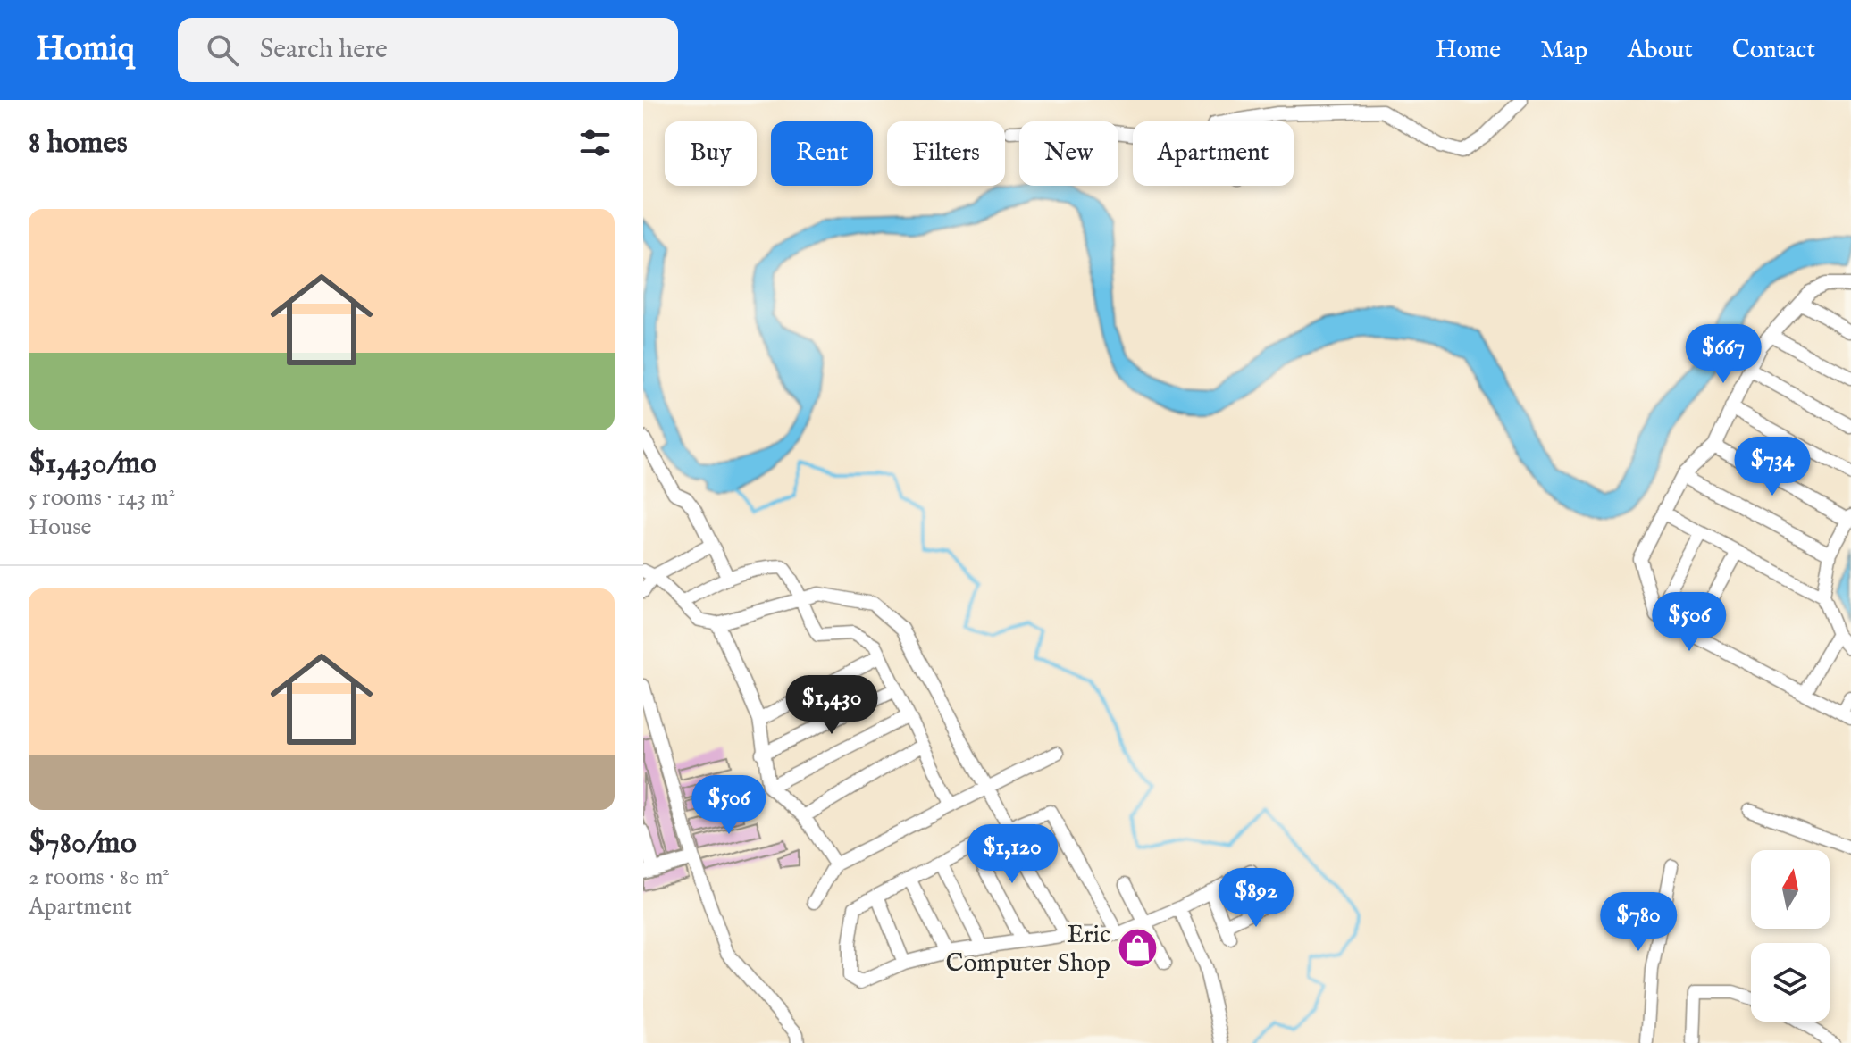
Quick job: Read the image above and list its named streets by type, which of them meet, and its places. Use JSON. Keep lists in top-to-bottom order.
{
  "places": {
    "shop": ["Eric Computer Shop"]
  },
  "north": "top",
  "page": {
    "header": "Homiq",
    "search": "Search here",
    "nav": [
      "Home",
      "Map",
      "About",
      "Contact"
    ],
    "heading": "8 homes",
    "chip": [
      "Buy",
      "Rent",
      "Filters",
      "New",
      "Apartment"
    ],
    "list": [
      {
        "name": "$1,430/mo",
        "note": "5 rooms · 143 m² · House"
      },
      {
        "name": "$780/mo",
        "note": "2 rooms · 80 m² · Apartment"
      }
    ],
    "price": [
      "$667",
      "$734",
      "$506",
      "$1,430",
      "$506",
      "$1,120",
      "$892",
      "$780"
    ]
  }
}
